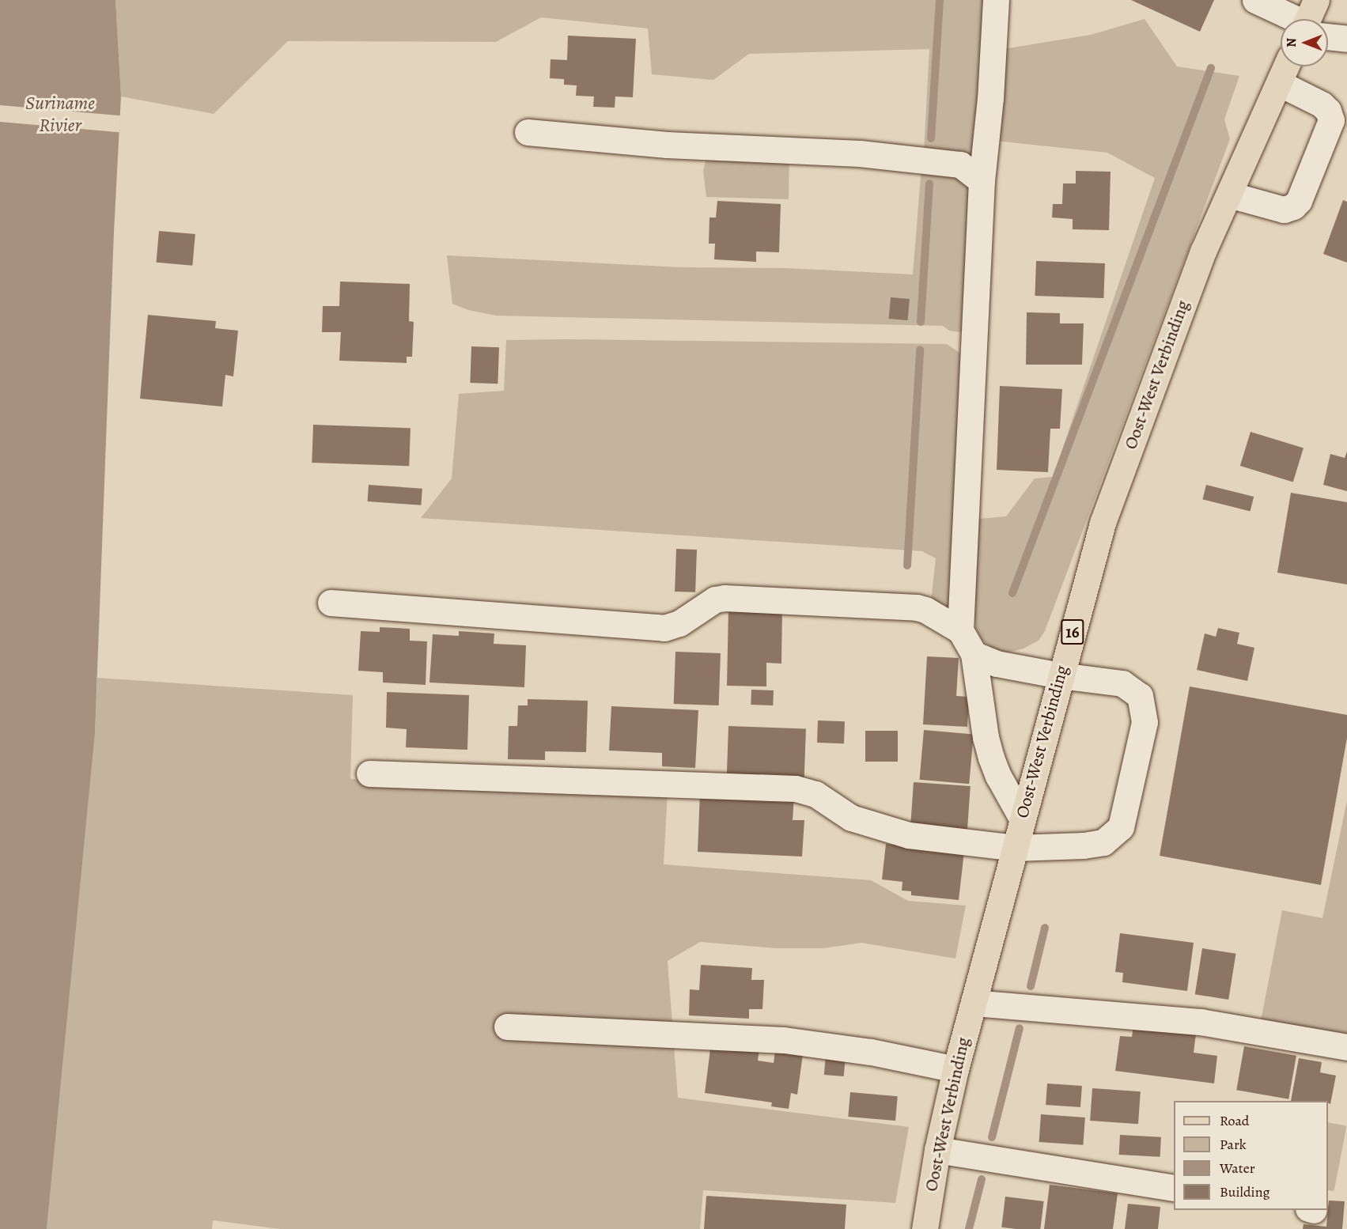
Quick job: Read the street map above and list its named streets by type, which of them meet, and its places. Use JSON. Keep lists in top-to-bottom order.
{
  "streets": {
    "main road": ["Oost-West Verbinding", "16"]
  },
  "water": ["Suriname Rivier"],
  "legend": [
    "Road",
    "Park",
    "Water",
    "Building"
  ],
  "north": "left"
}
